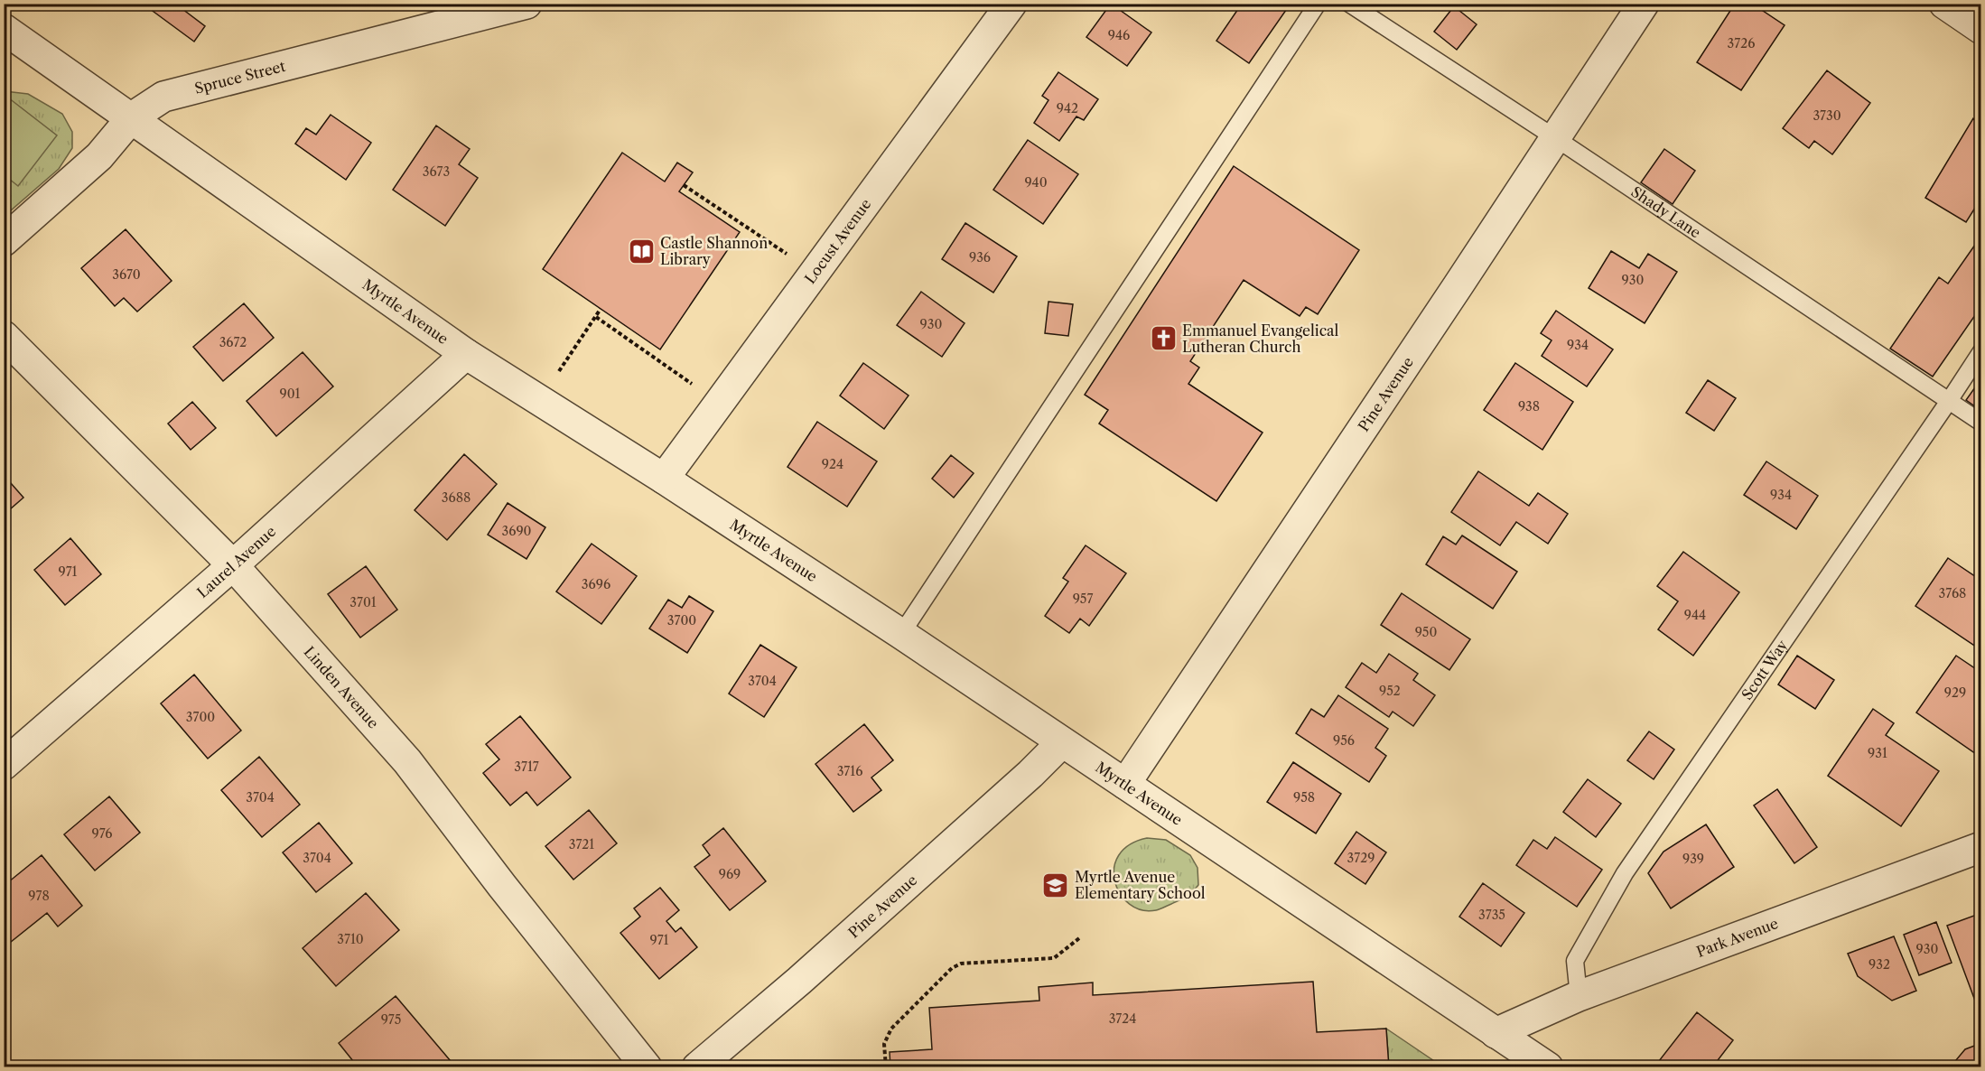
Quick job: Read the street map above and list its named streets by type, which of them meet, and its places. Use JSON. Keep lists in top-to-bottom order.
{
  "streets": {
    "street": [
      "Spruce Street",
      "Locust Avenue",
      "Myrtle Avenue",
      "Pine Avenue",
      "Laurel Avenue",
      "Linden Avenue",
      "Park Avenue"
    ],
    "lane": ["Shady Lane", "Scott Way"]
  },
  "crossings": [
    ["Spruce Street", "Myrtle Avenue"],
    ["Shady Lane", "Pine Avenue"],
    ["Shady Lane", "Scott Way"],
    ["Locust Avenue", "Myrtle Avenue"],
    ["Myrtle Avenue", "Pine Avenue"],
    ["Myrtle Avenue", "Laurel Avenue"],
    ["Myrtle Avenue", "Park Avenue"],
    ["Laurel Avenue", "Linden Avenue"],
    ["Scott Way", "Park Avenue"]
  ],
  "places": {
    "library": ["Castle Shannon Library"],
    "church": ["Emmanuel Evangelical Lutheran Church"],
    "school or university": ["Myrtle Avenue Elementary School"]
  },
  "house_numbers": [
    "946",
    "3726",
    "942",
    "3730",
    "3673",
    "940",
    "936",
    "3670",
    "930",
    "930",
    "3672",
    "934",
    "901",
    "938",
    "924",
    "934",
    "3688",
    "3690",
    "971",
    "3696",
    "3768",
    "957",
    "3701",
    "944",
    "3700",
    "950",
    "3704",
    "952",
    "929",
    "3700",
    "956",
    "931",
    "3717",
    "3716",
    "3704",
    "958",
    "976",
    "3721",
    "3704",
    "3729",
    "939",
    "969",
    "978",
    "3735",
    "3710",
    "971",
    "930",
    "932",
    "3724",
    "975"
  ]
}
